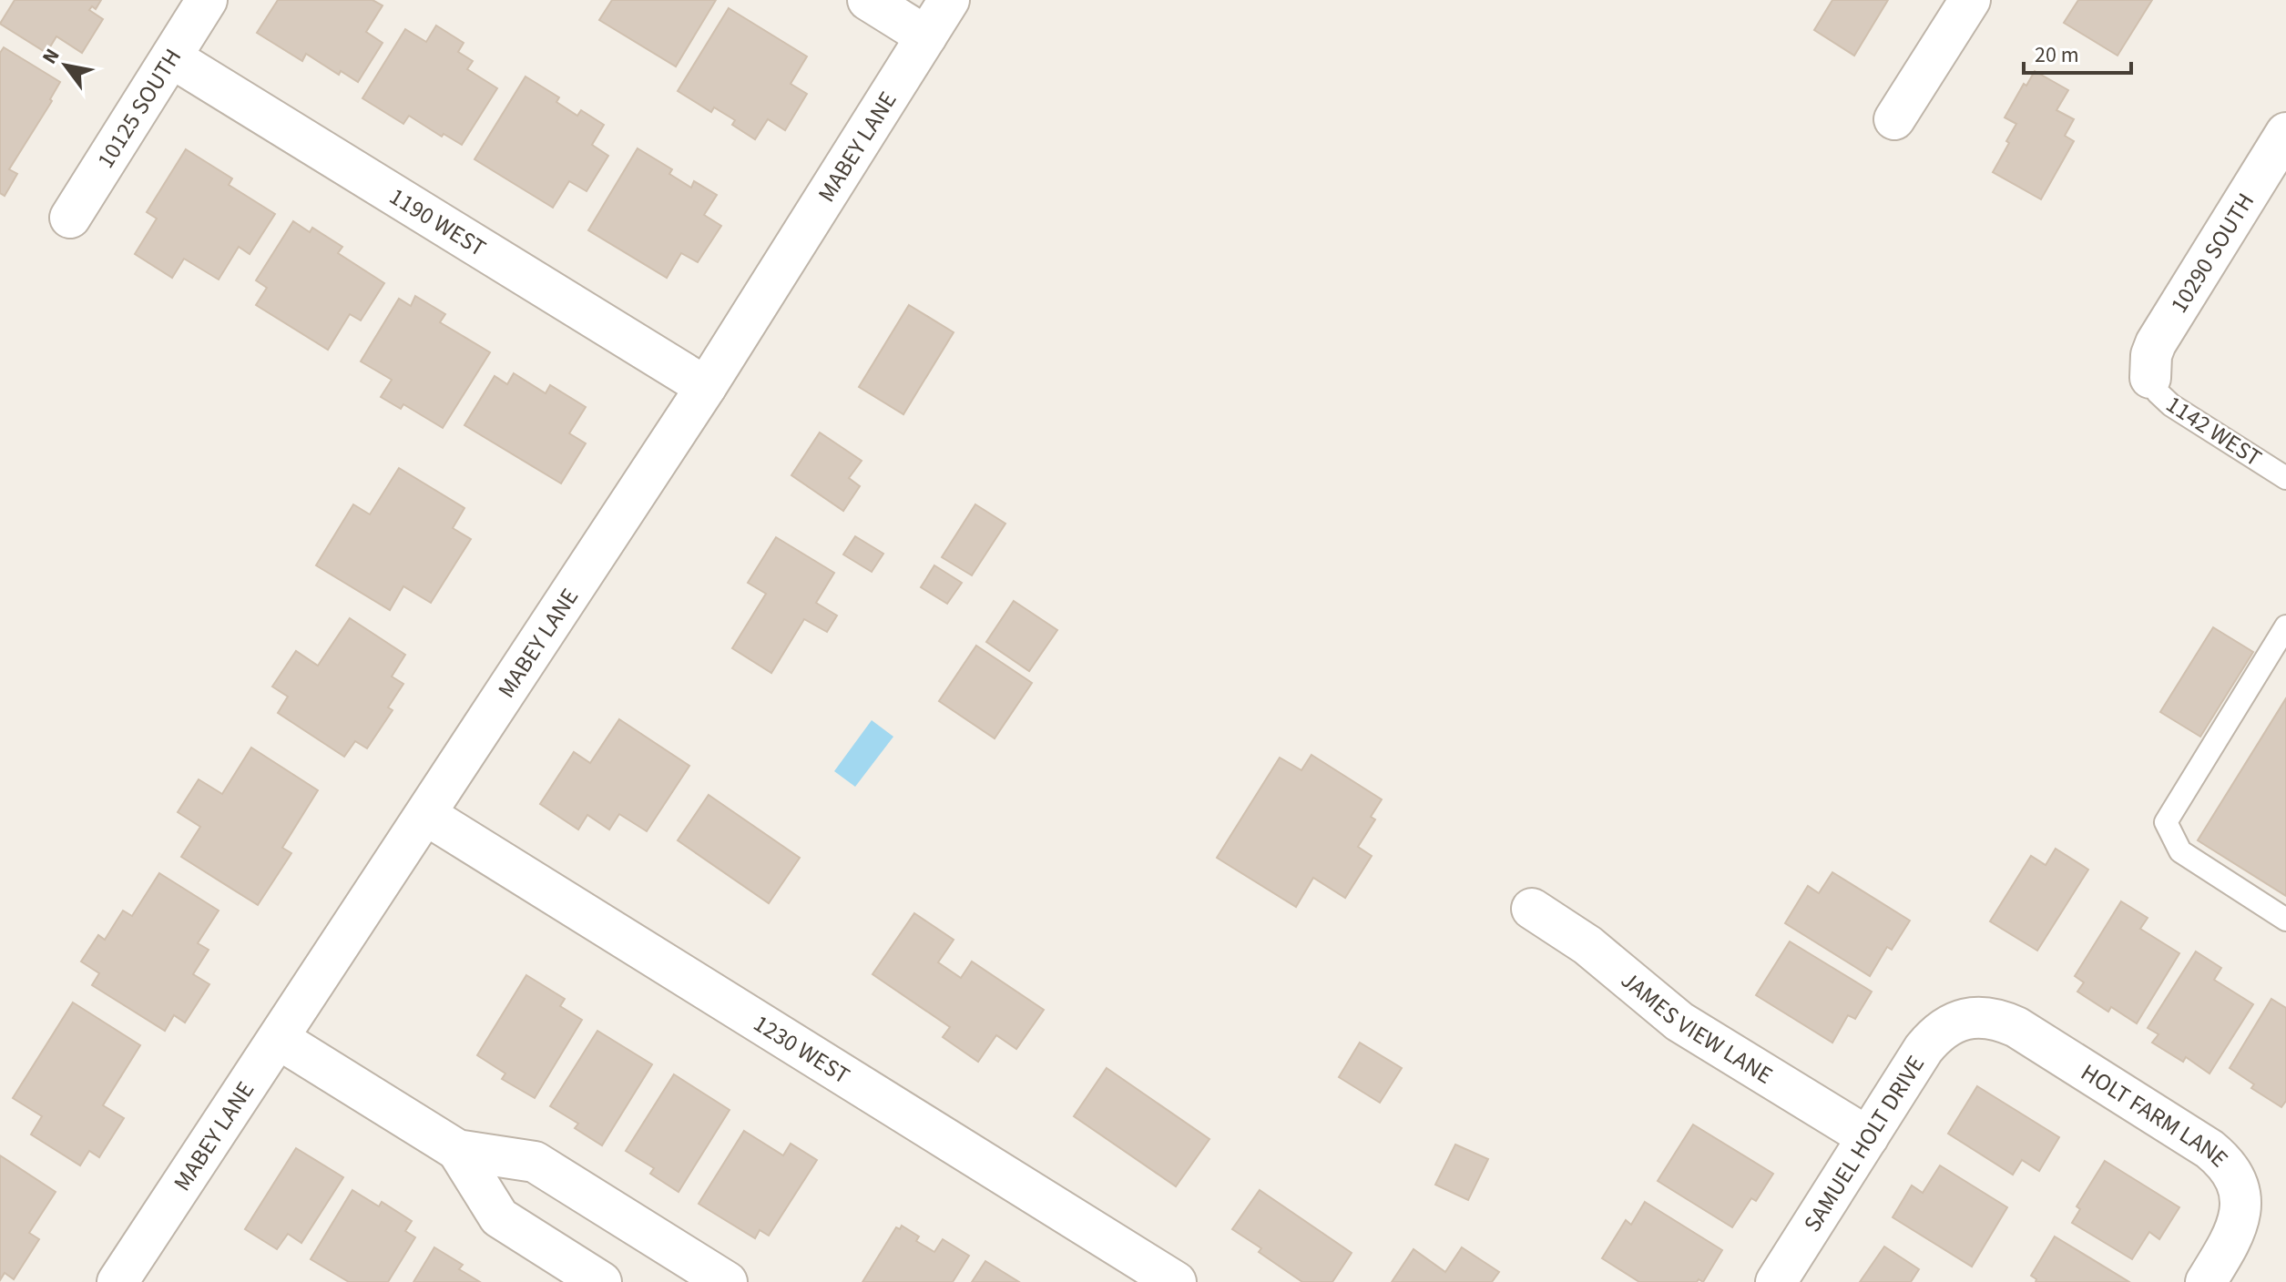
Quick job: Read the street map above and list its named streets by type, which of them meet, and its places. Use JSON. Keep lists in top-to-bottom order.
{
  "streets": {
    "street": [
      "10125 SOUTH",
      "MABEY LANE",
      "1190 WEST",
      "10290 SOUTH",
      "JAMES VIEW LANE",
      "1230 WEST",
      "HOLT FARM LANE",
      "SAMUEL HOLT DRIVE"
    ],
    "lane": ["1142 WEST"]
  },
  "crossings": [
    ["10125 SOUTH", "1190 WEST"],
    ["MABEY LANE", "1190 WEST"],
    ["MABEY LANE", "1230 WEST"],
    ["10290 SOUTH", "1142 WEST"],
    ["JAMES VIEW LANE", "SAMUEL HOLT DRIVE"],
    ["HOLT FARM LANE", "SAMUEL HOLT DRIVE"]
  ],
  "scale_bar": "20 m",
  "north": "top left"
}
